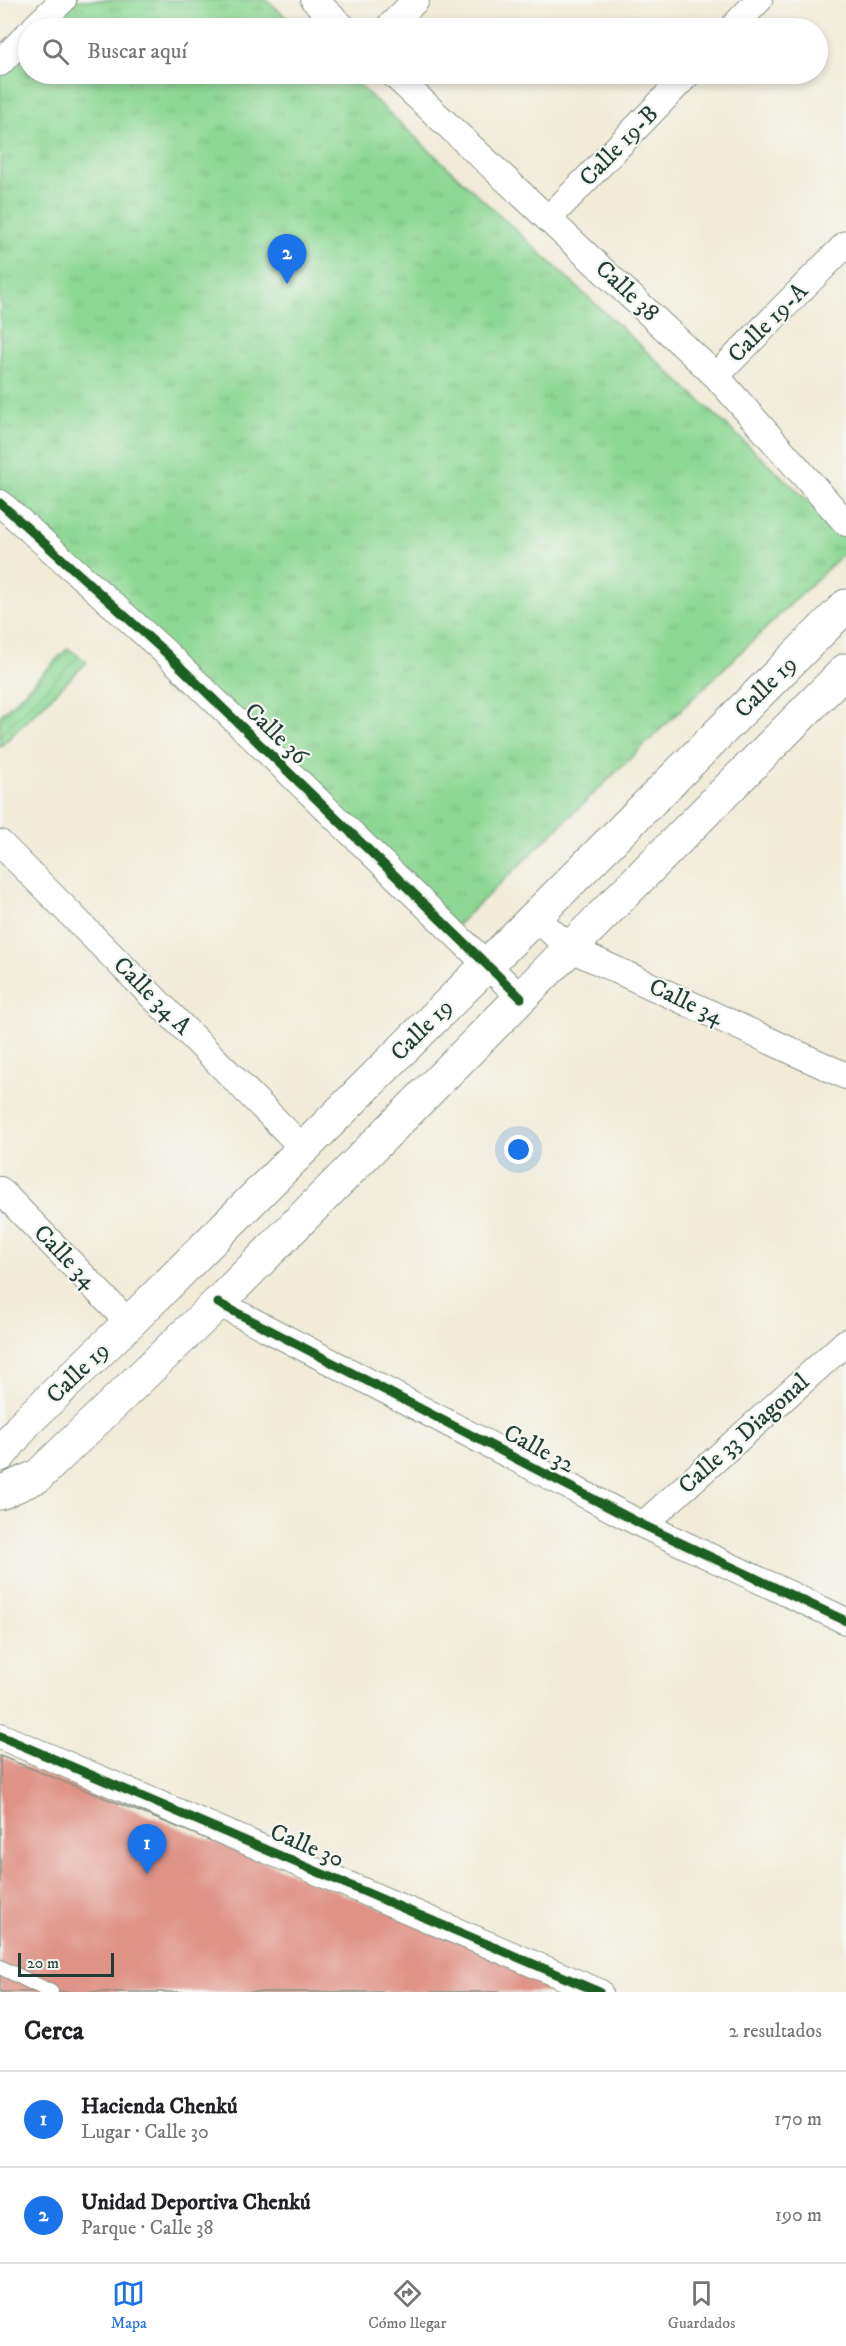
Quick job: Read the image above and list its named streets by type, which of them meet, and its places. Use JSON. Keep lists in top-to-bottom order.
{
  "streets": {
    "main road": ["Calle 19"],
    "street": [
      "Calle 19-B",
      "Calle 38",
      "Calle 19-A",
      "Calle 36",
      "Calle 34 A",
      "Calle 34",
      "Calle 33 Diagonal",
      "Calle 32",
      "Calle 30"
    ]
  },
  "crossings": [
    ["Calle 19-B", "Calle 38"],
    ["Calle 38", "Calle 19-A"],
    ["Calle 19", "Calle 36"],
    ["Calle 19", "Calle 34 A"],
    ["Calle 19", "Calle 34"],
    ["Calle 19", "Calle 32"],
    ["Calle 33 Diagonal", "Calle 32"]
  ],
  "scale_bar": "20 m",
  "page": {
    "search": "Buscar aquí",
    "pins": ["2", "1"],
    "scale": "20 m",
    "heading": ["Cerca", "2 resultados"],
    "list": [
      {
        "mark": "1",
        "name": "Hacienda Chenkú",
        "note": "Lugar · Calle 30",
        "value": "170 m"
      },
      {
        "mark": "2",
        "name": "Unidad Deportiva Chenkú",
        "note": "Parque · Calle 38",
        "value": "190 m"
      }
    ],
    "nav": ["Mapa", "Cómo llegar", "Guardados"]
  }
}
